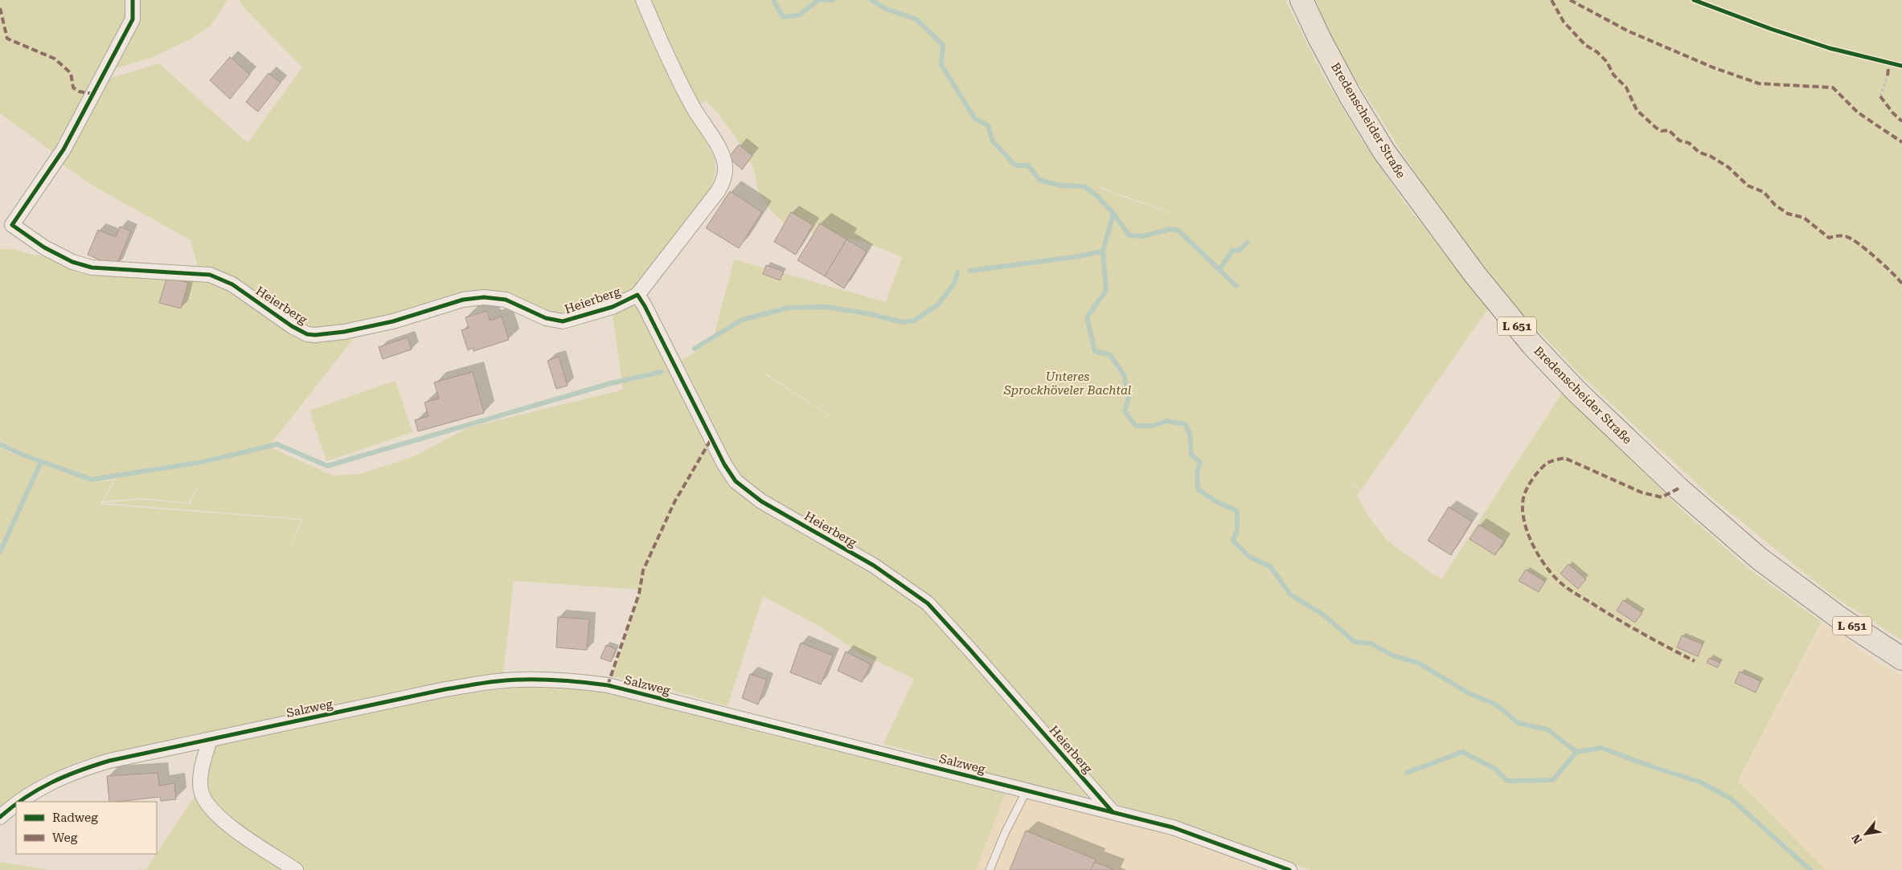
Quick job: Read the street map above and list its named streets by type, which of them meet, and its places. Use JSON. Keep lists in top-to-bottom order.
{
  "streets": {
    "main road": ["Bredenscheider Straße", "L 651"],
    "street": ["Heierberg", "Salzweg"]
  },
  "crossings": [
    ["Heierberg", "Salzweg"]
  ],
  "parks": ["Unteres Sprockhöveler Bachtal"],
  "legend": ["Radweg", "Weg"],
  "north": "bottom left"
}
